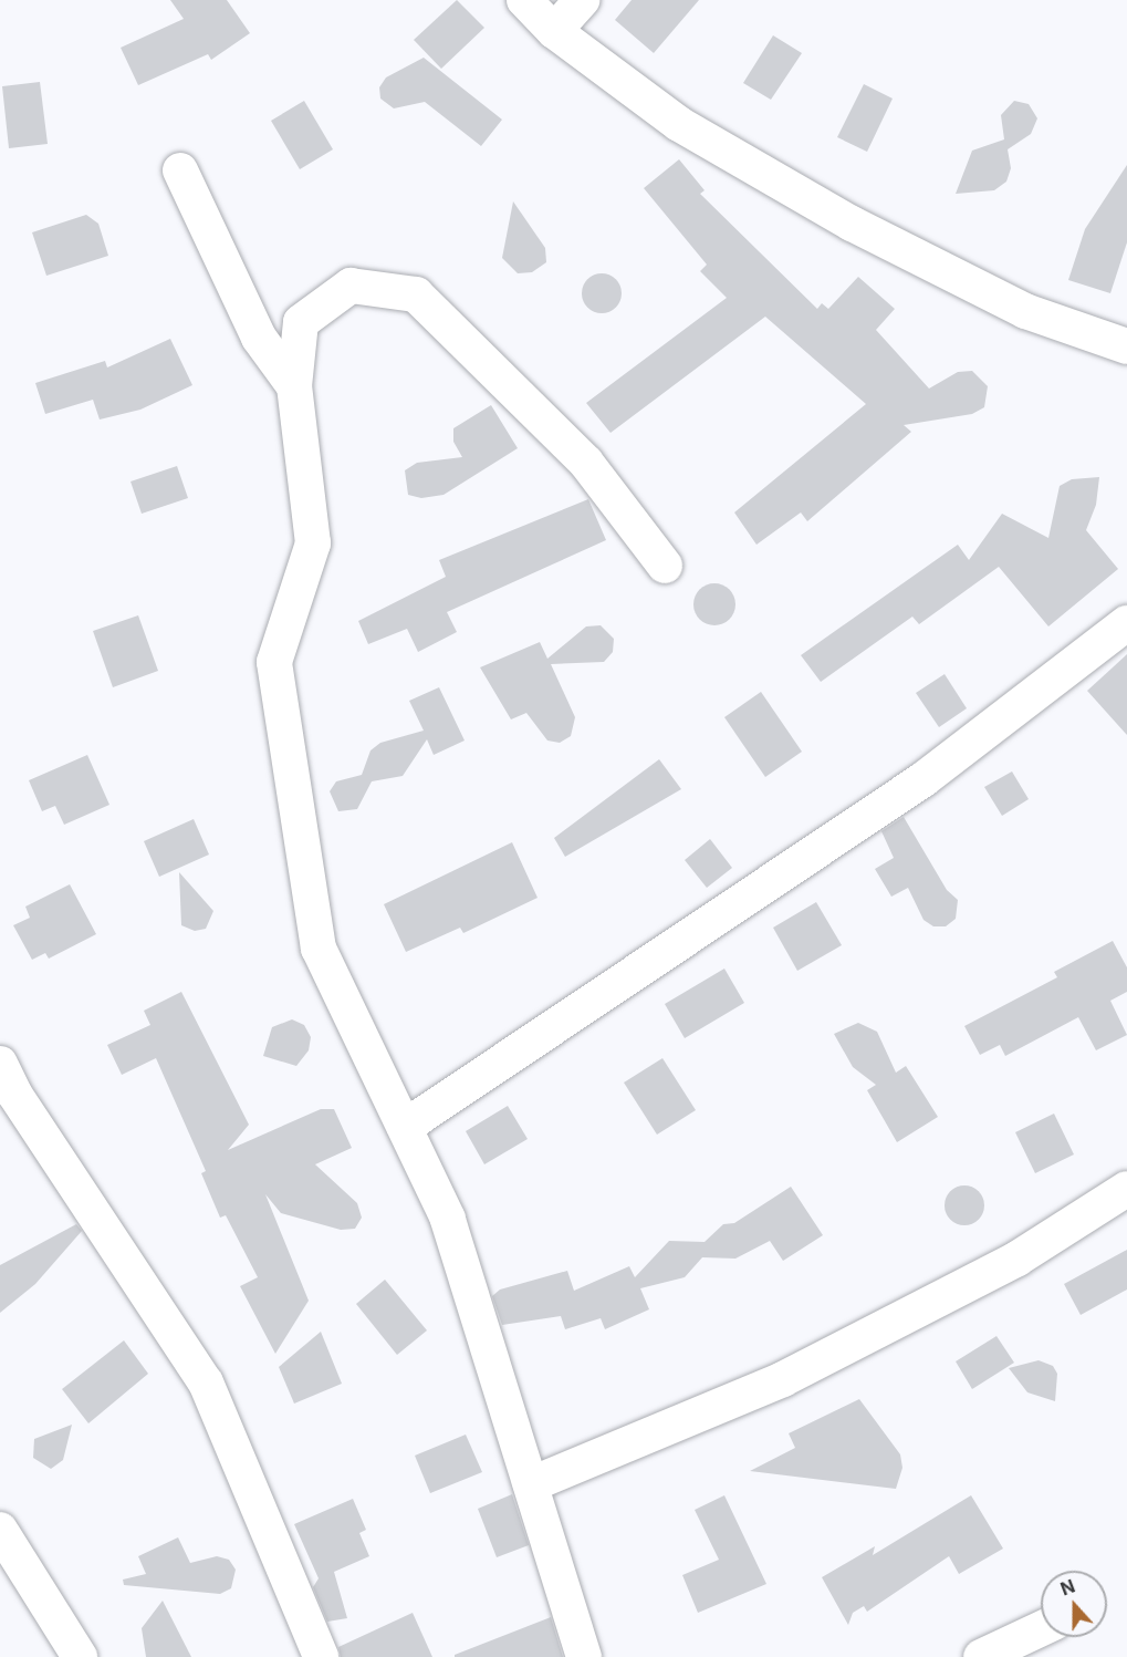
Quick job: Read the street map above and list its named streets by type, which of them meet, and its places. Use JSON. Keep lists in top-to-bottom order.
{
  "north": "top"
}
